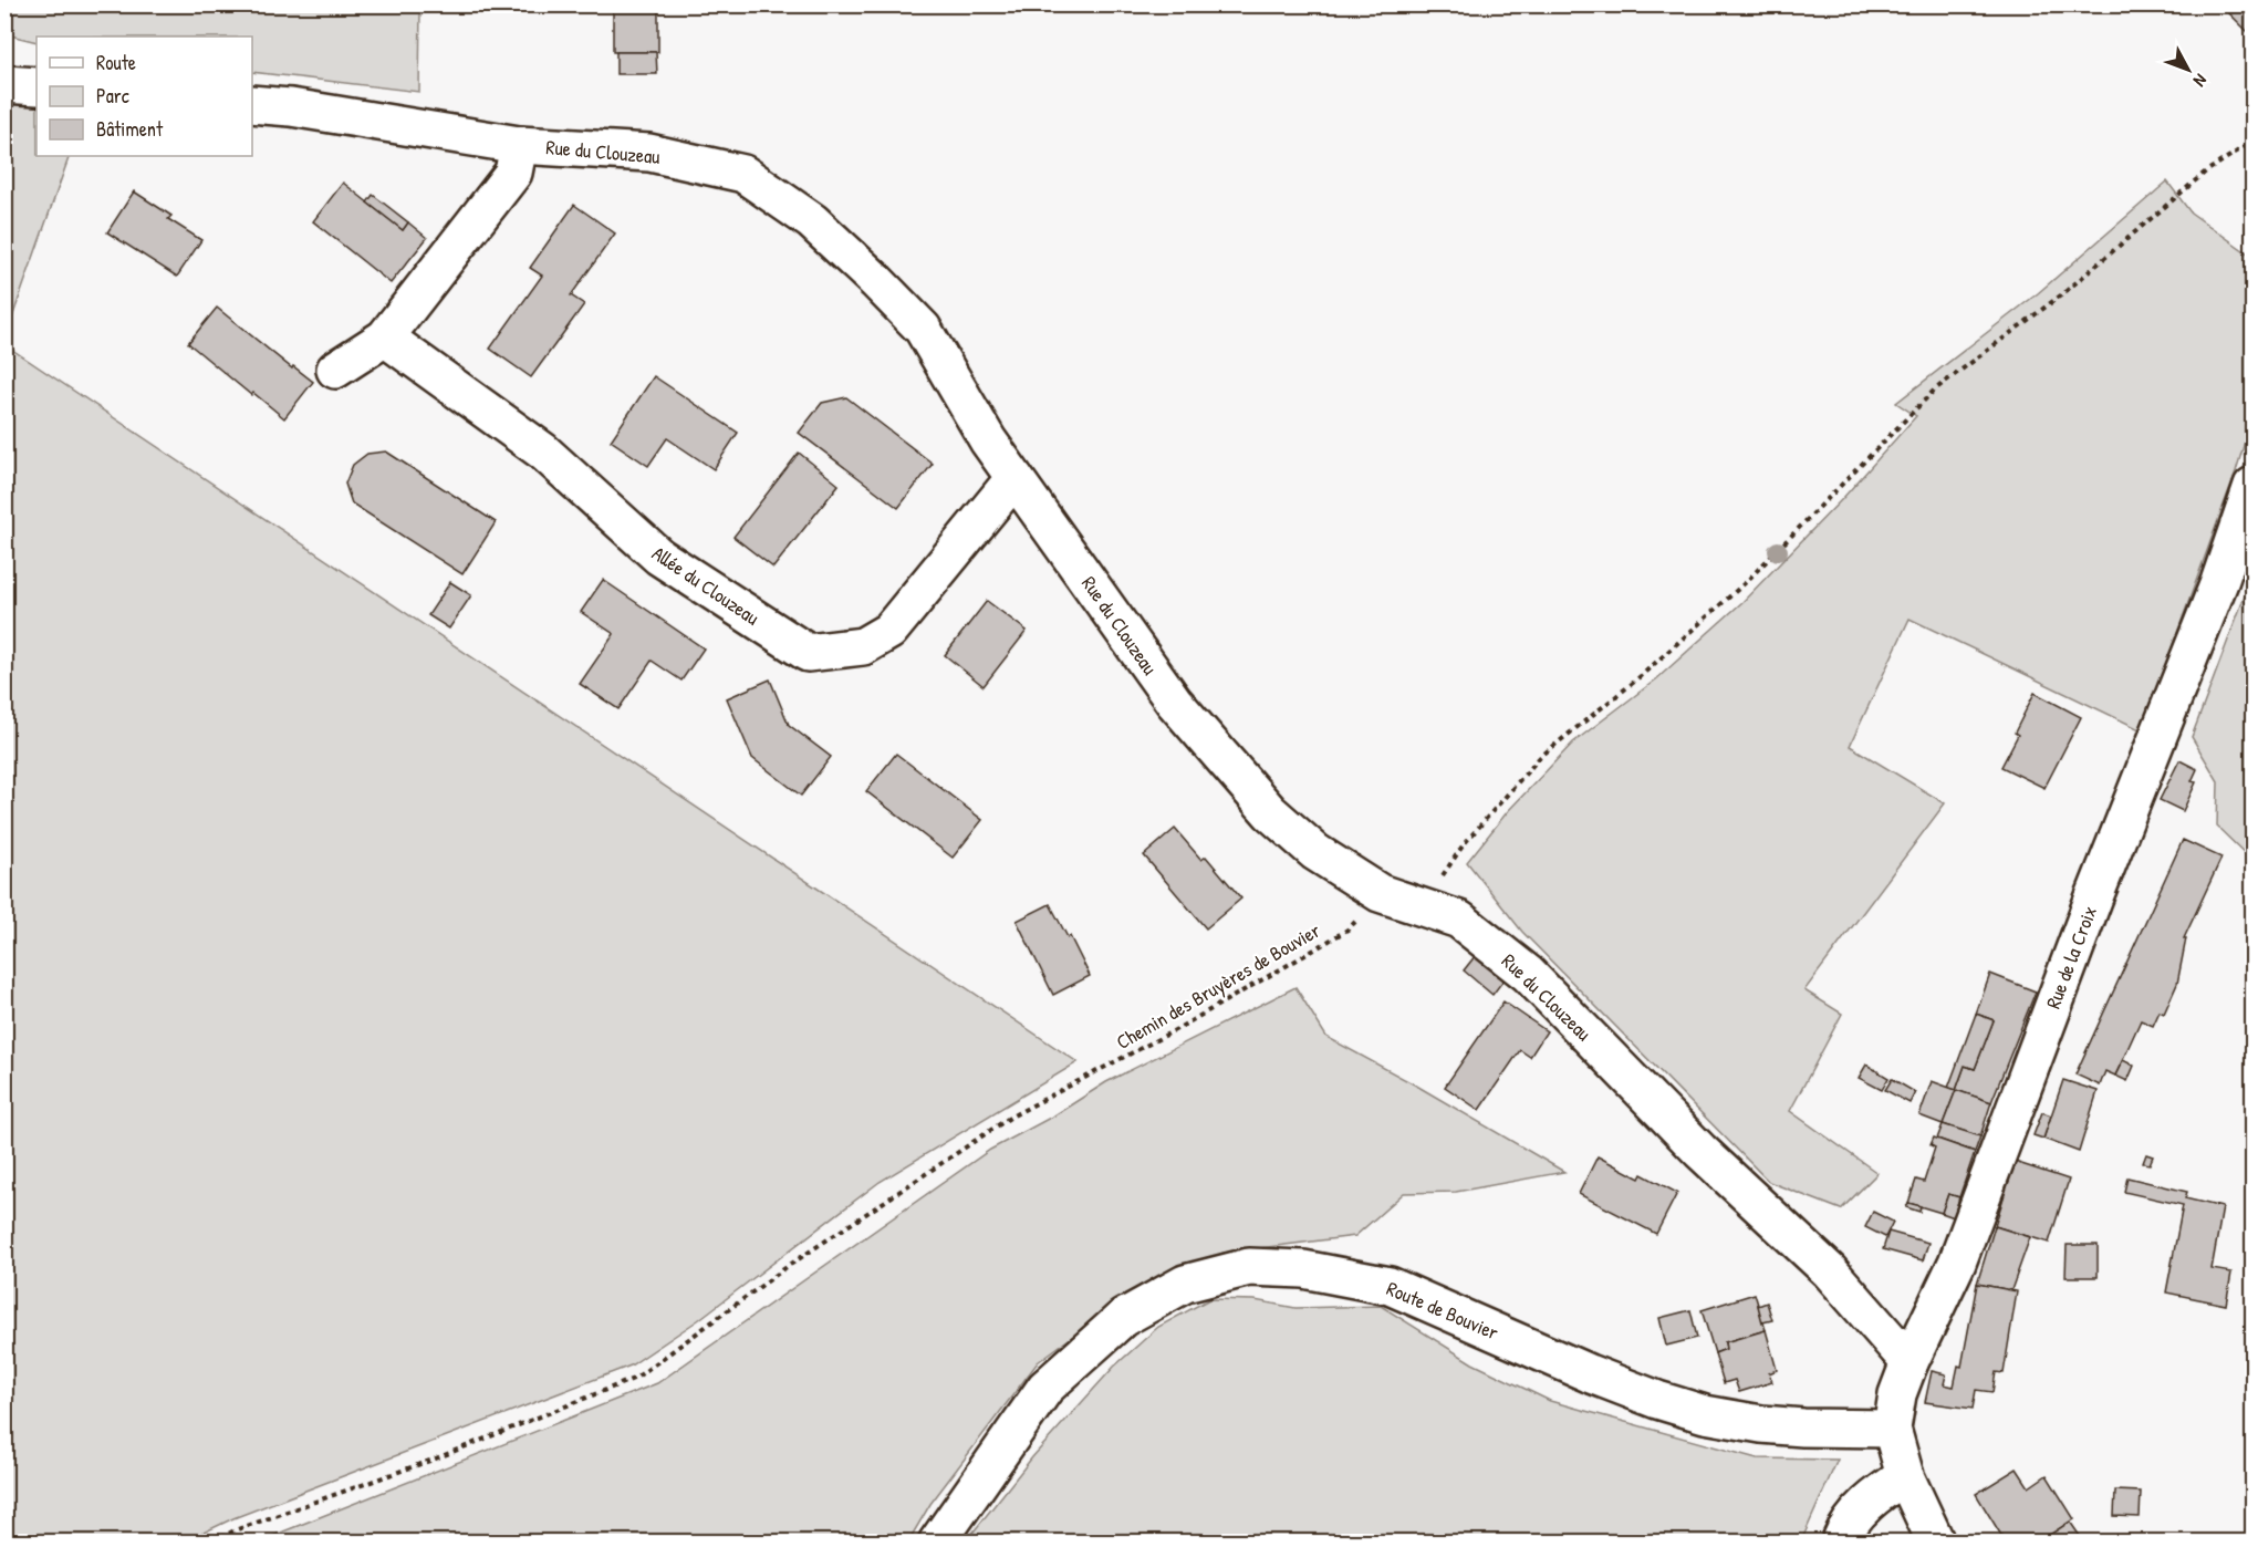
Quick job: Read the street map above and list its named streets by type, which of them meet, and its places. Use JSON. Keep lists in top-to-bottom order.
{
  "streets": {
    "street": [
      "Rue du Clouzeau",
      "Allée du Clouzeau",
      "Rue de la Croix",
      "Route de Bouvier"
    ],
    "path": ["Chemin des Bruyères de Bouvier"]
  },
  "crossings": [
    ["Rue du Clouzeau", "Allée du Clouzeau"],
    ["Rue du Clouzeau", "Rue de la Croix"],
    ["Rue du Clouzeau", "Chemin des Bruyères de Bouvier"],
    ["Rue de la Croix", "Route de Bouvier"]
  ],
  "legend": ["Route", "Parc", "Bâtiment"],
  "north": "bottom right"
}
